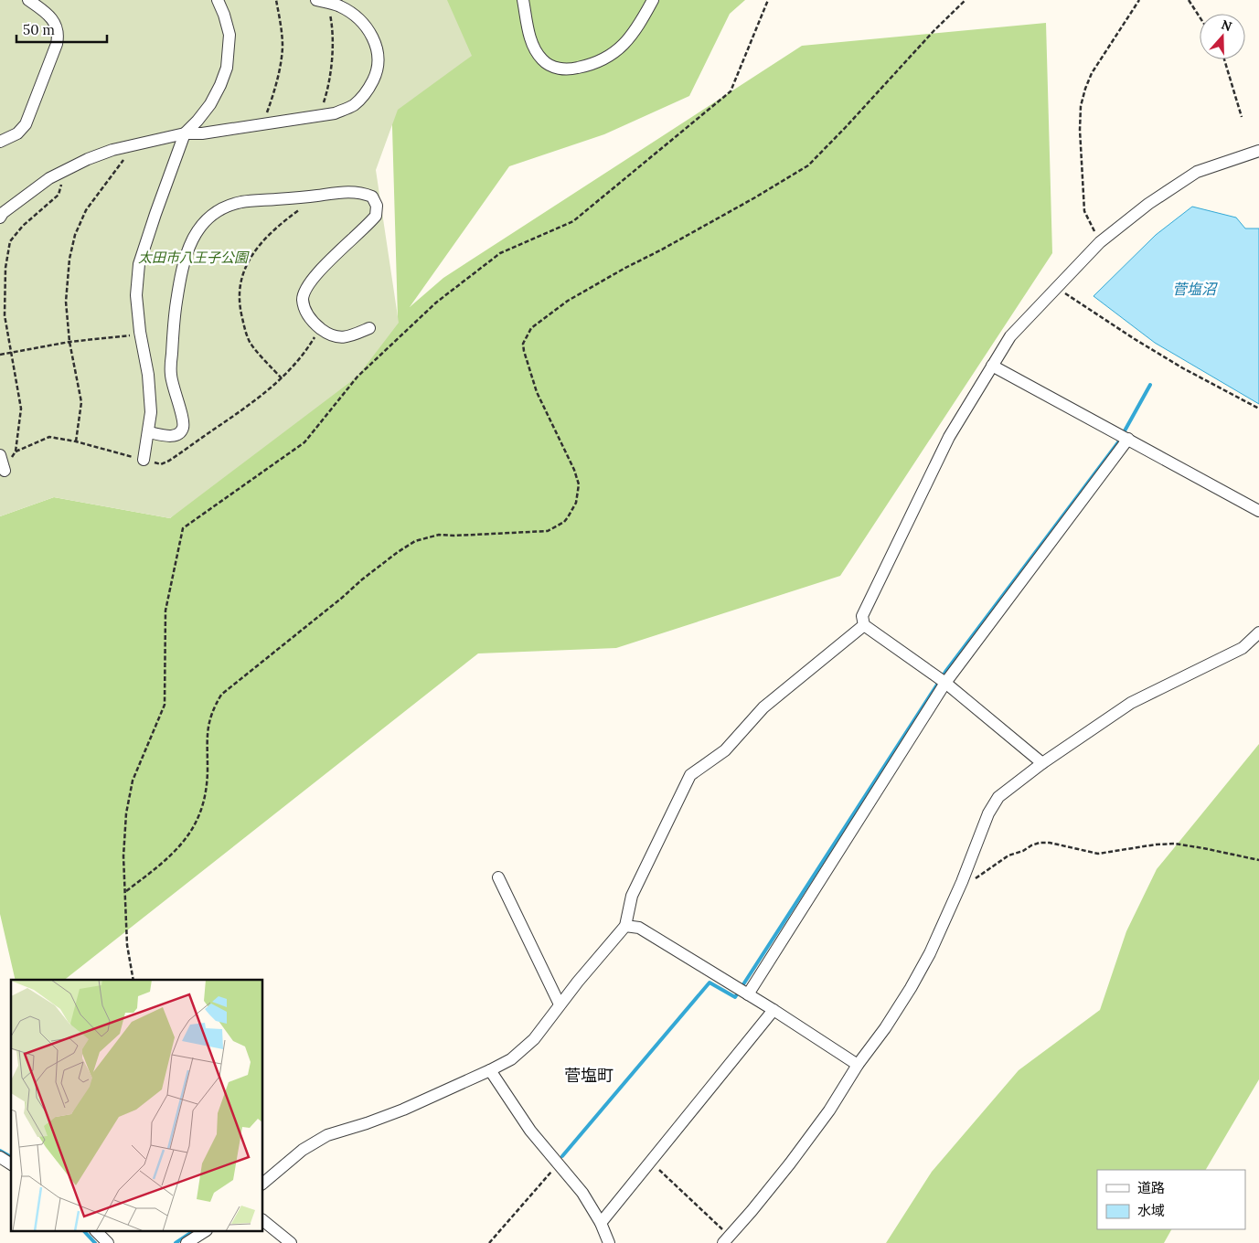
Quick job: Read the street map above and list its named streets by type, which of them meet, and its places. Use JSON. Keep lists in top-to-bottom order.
{
  "districts": ["菅塩町"],
  "water": ["菅塩沼"],
  "parks": ["太田市八王子公園"],
  "legend": ["道路", "水域"],
  "scale_bar": "50 m",
  "north": "top"
}
